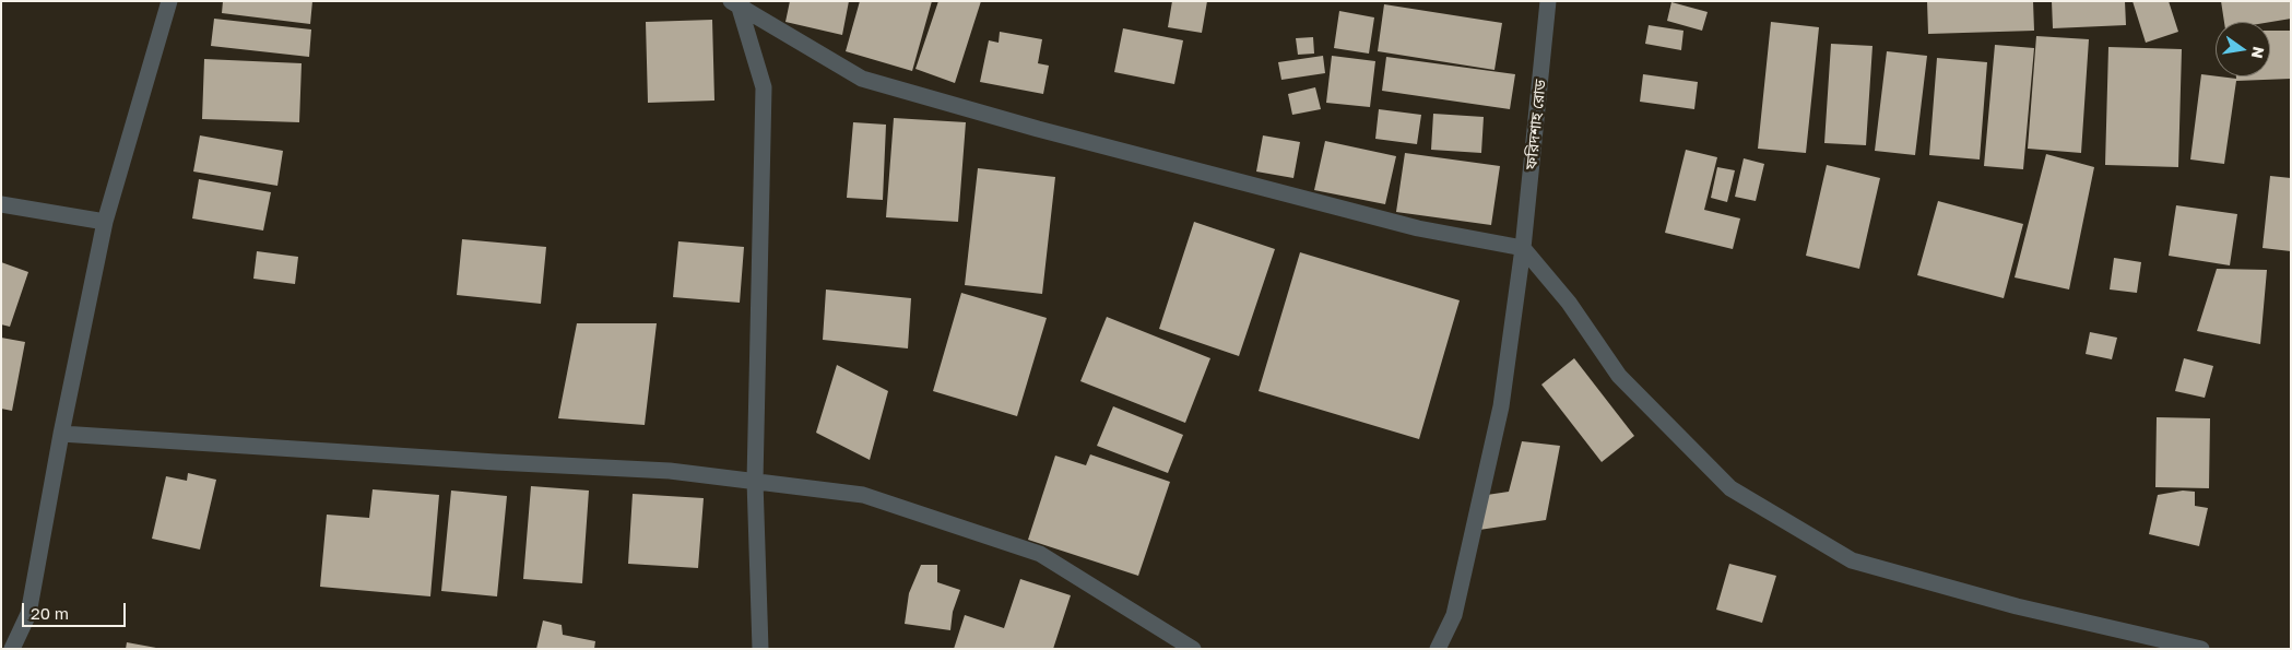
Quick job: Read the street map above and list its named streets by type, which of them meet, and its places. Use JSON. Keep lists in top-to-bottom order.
{
  "streets": {
    "street": ["ফরিদশাহ রোড"]
  },
  "scale_bar": "20 m",
  "north": "right"
}
